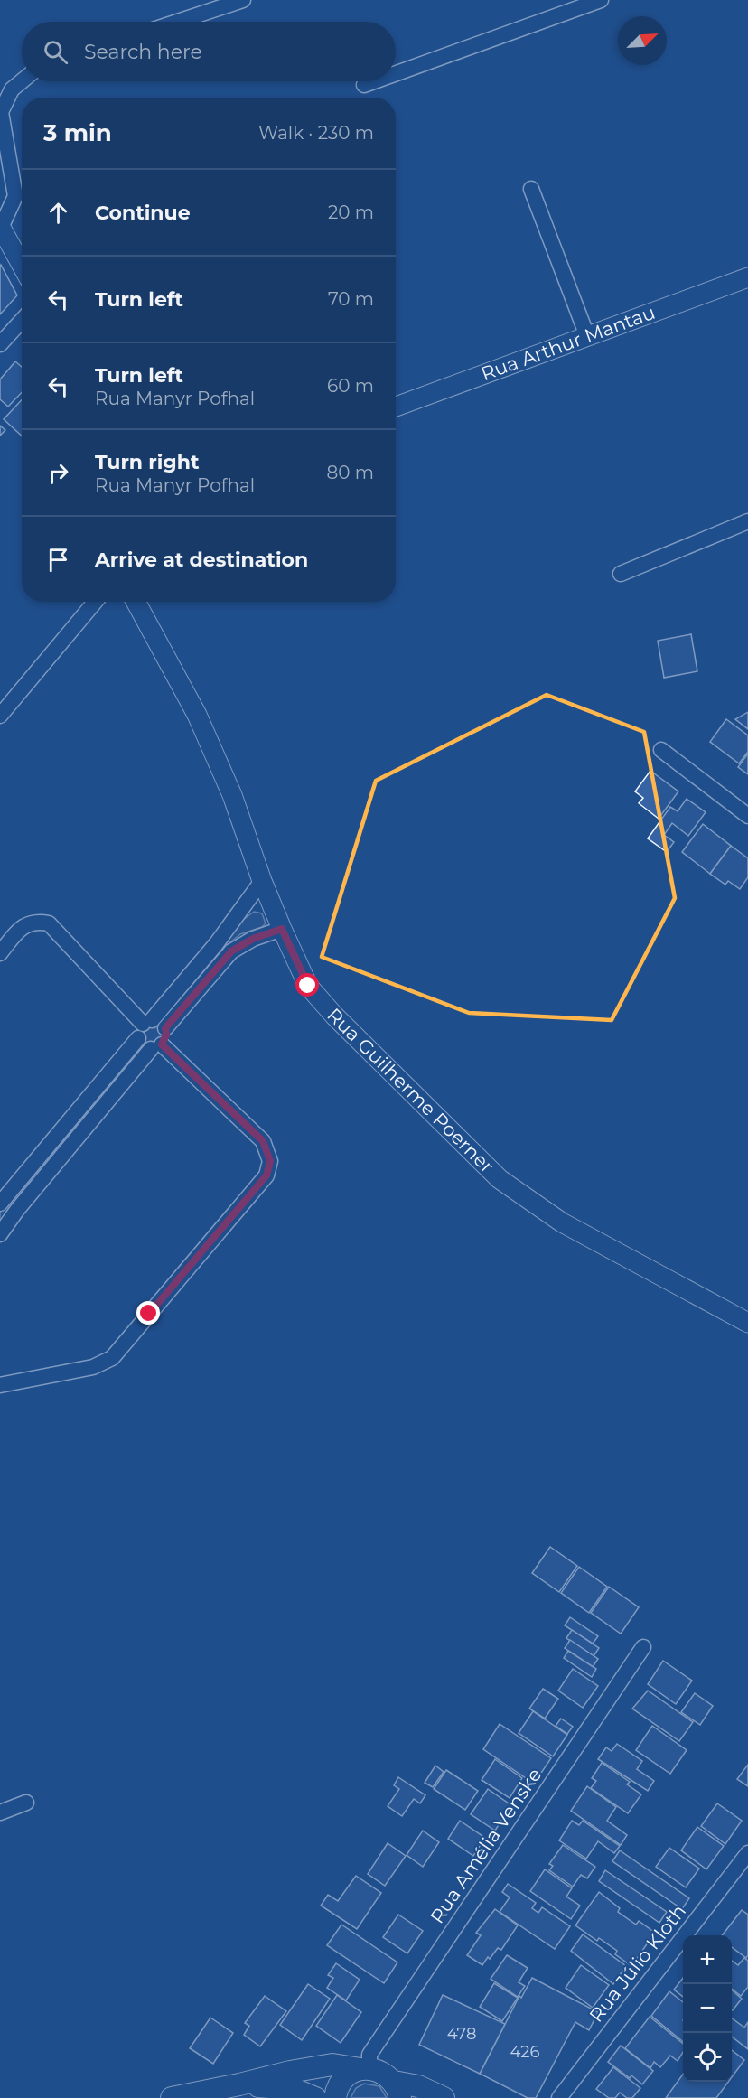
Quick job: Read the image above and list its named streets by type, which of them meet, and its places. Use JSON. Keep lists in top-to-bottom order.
{
  "streets": {
    "street": [
      "Rua Arthur Mantau",
      "Rua Guilherme Poerner",
      "Rua Amélia Venske",
      "Rua Júlio Kloth"
    ]
  },
  "house_numbers": ["478", "426"],
  "north": "top right",
  "page": {
    "search": "Search here",
    "heading": ["3 min", "Walk · 230 m"],
    "list": [
      ["Continue", "20 m"],
      ["Turn left", "70 m"],
      ["Turn left", "Rua Manyr Pofhal", "60 m"],
      ["Turn right", "Rua Manyr Pofhal", "80 m"],
      "Arrive at destination"
    ],
    "map_buttons": ["+", "−"]
  }
}
